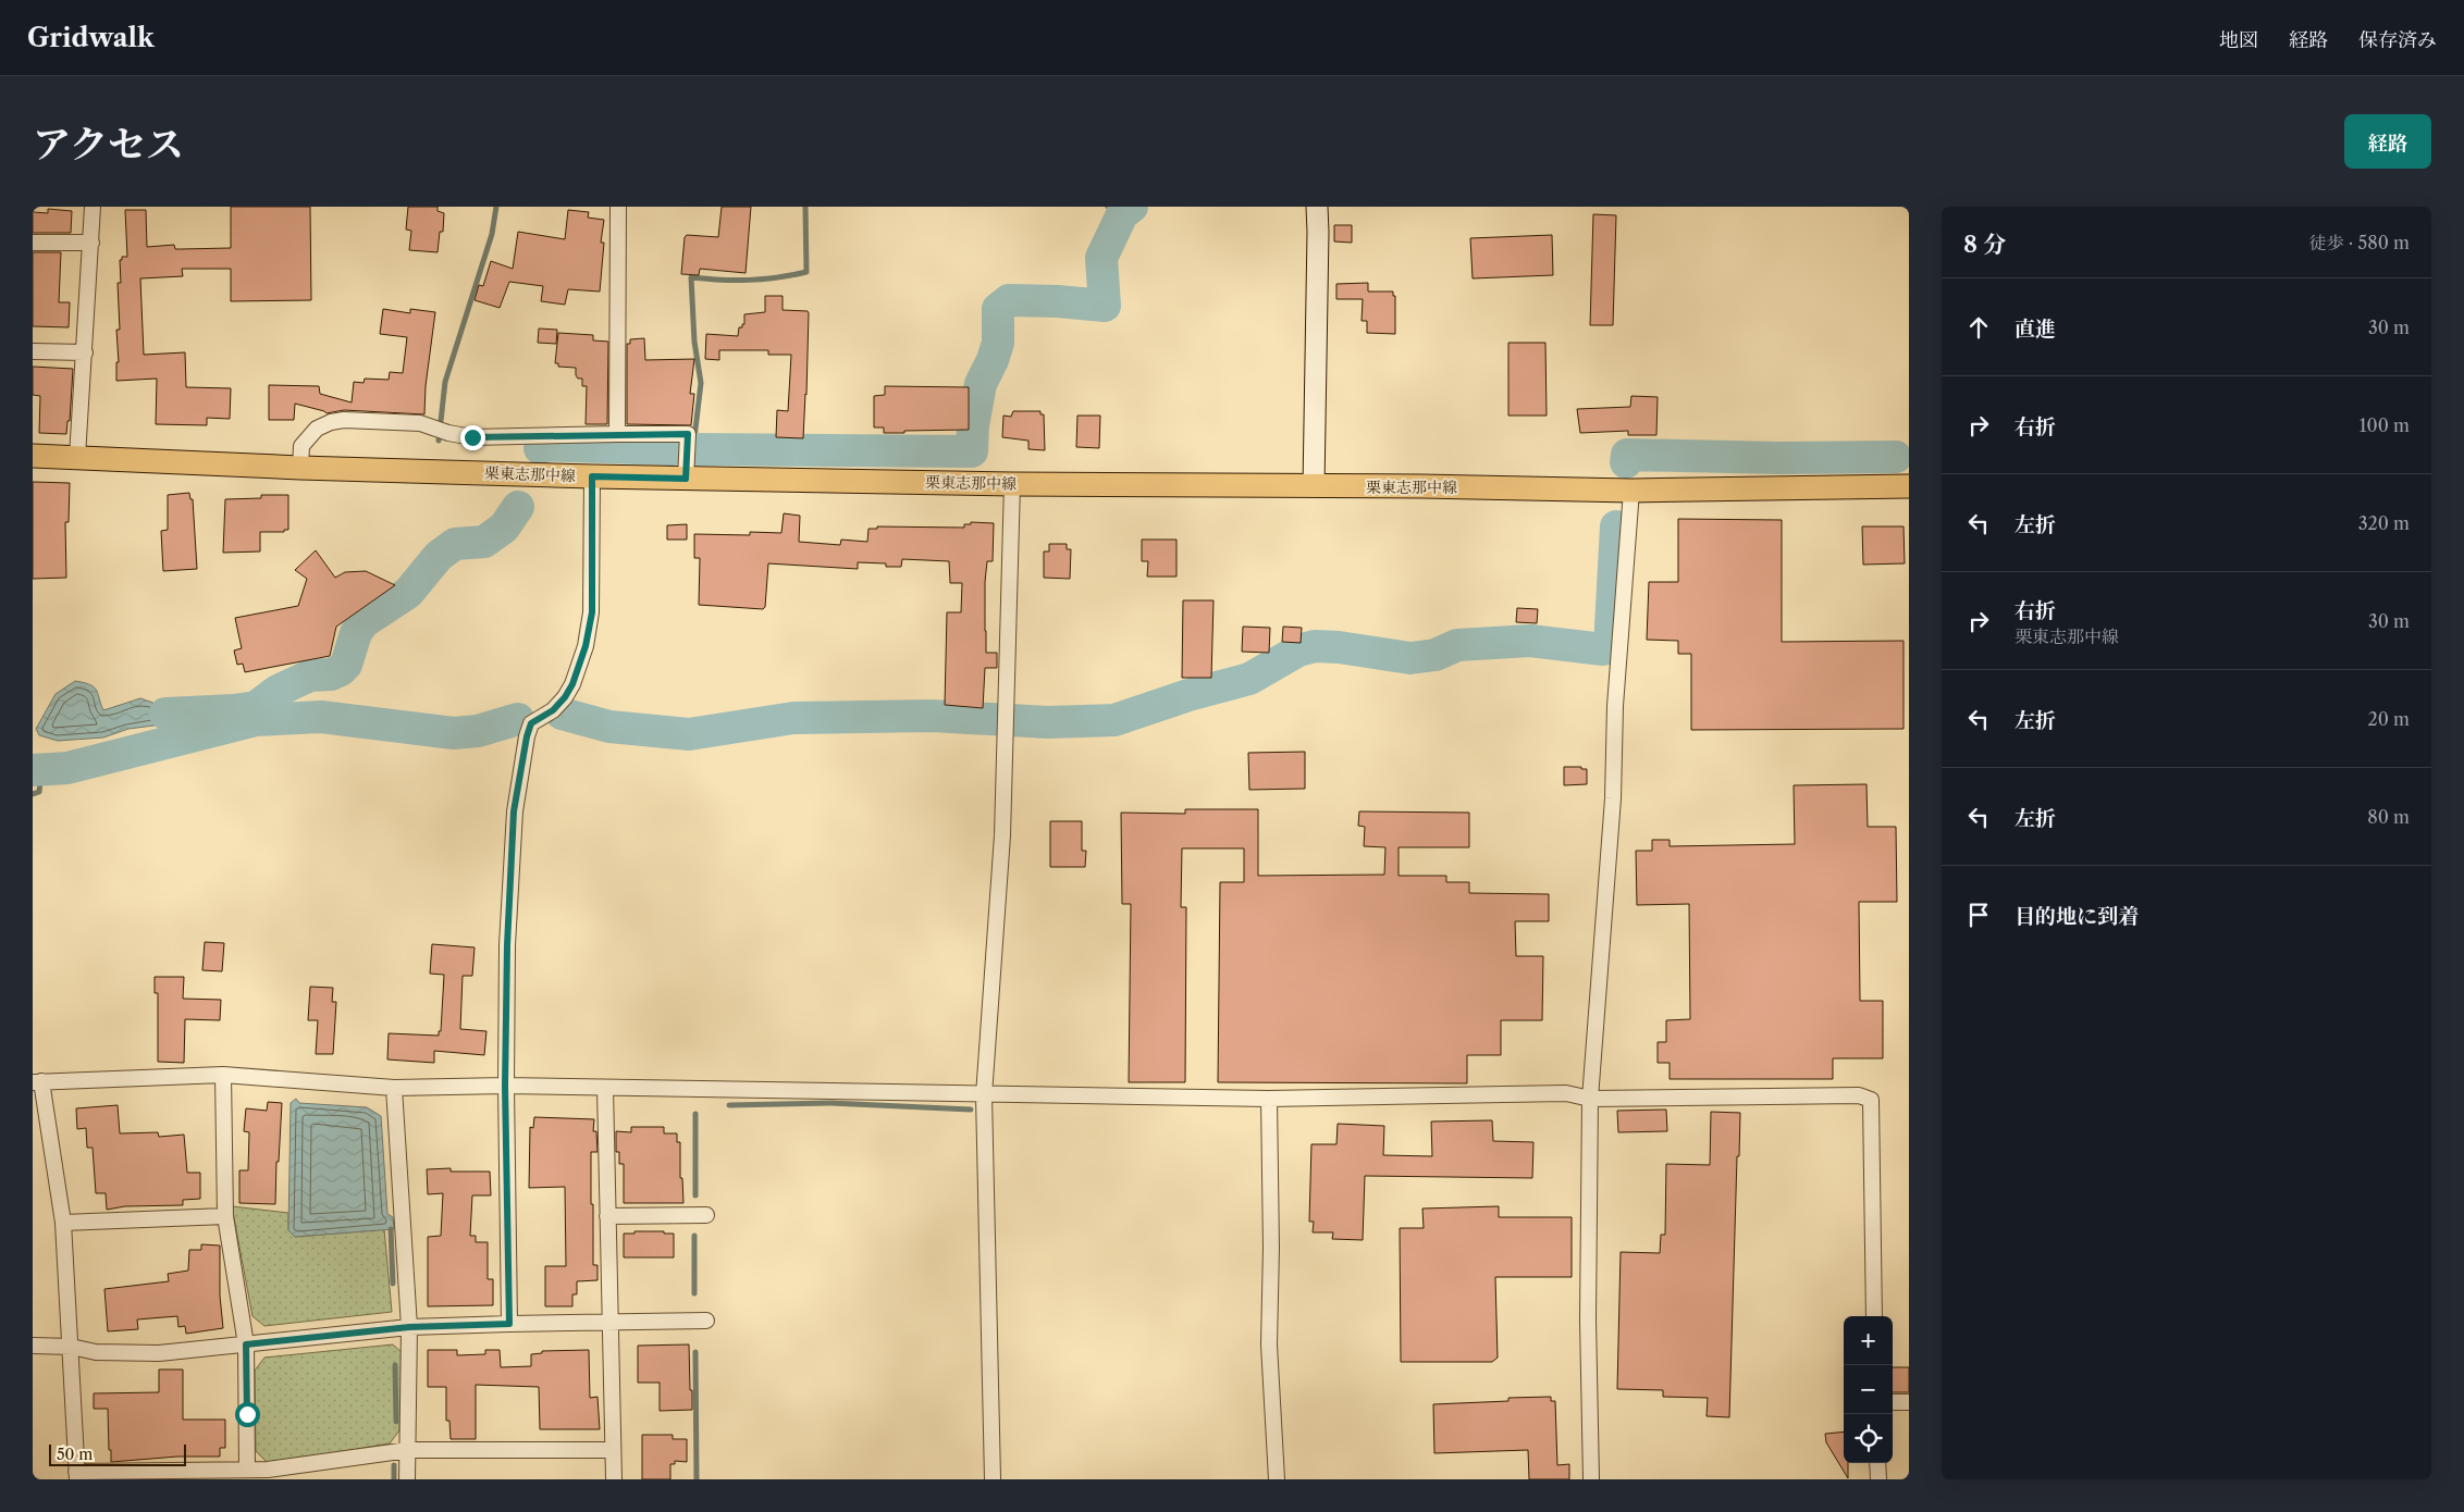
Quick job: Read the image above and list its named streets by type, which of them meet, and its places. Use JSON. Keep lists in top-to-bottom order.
{
  "streets": {
    "main road": ["栗東志那中線"]
  },
  "scale_bar": "50 m",
  "page": {
    "header": "Gridwalk",
    "nav": ["地図", "経路", "保存済み"],
    "title": "アクセス",
    "buttons": "経路",
    "heading": ["8 分", "徒歩 · 580 m"],
    "list": [
      ["直進", "30 m"],
      ["右折", "100 m"],
      ["左折", "320 m"],
      ["右折", "栗東志那中線", "30 m"],
      ["左折", "20 m"],
      ["左折", "80 m"],
      "目的地に到着"
    ],
    "map_buttons": ["+", "−"],
    "scale": "50 m"
  }
}
